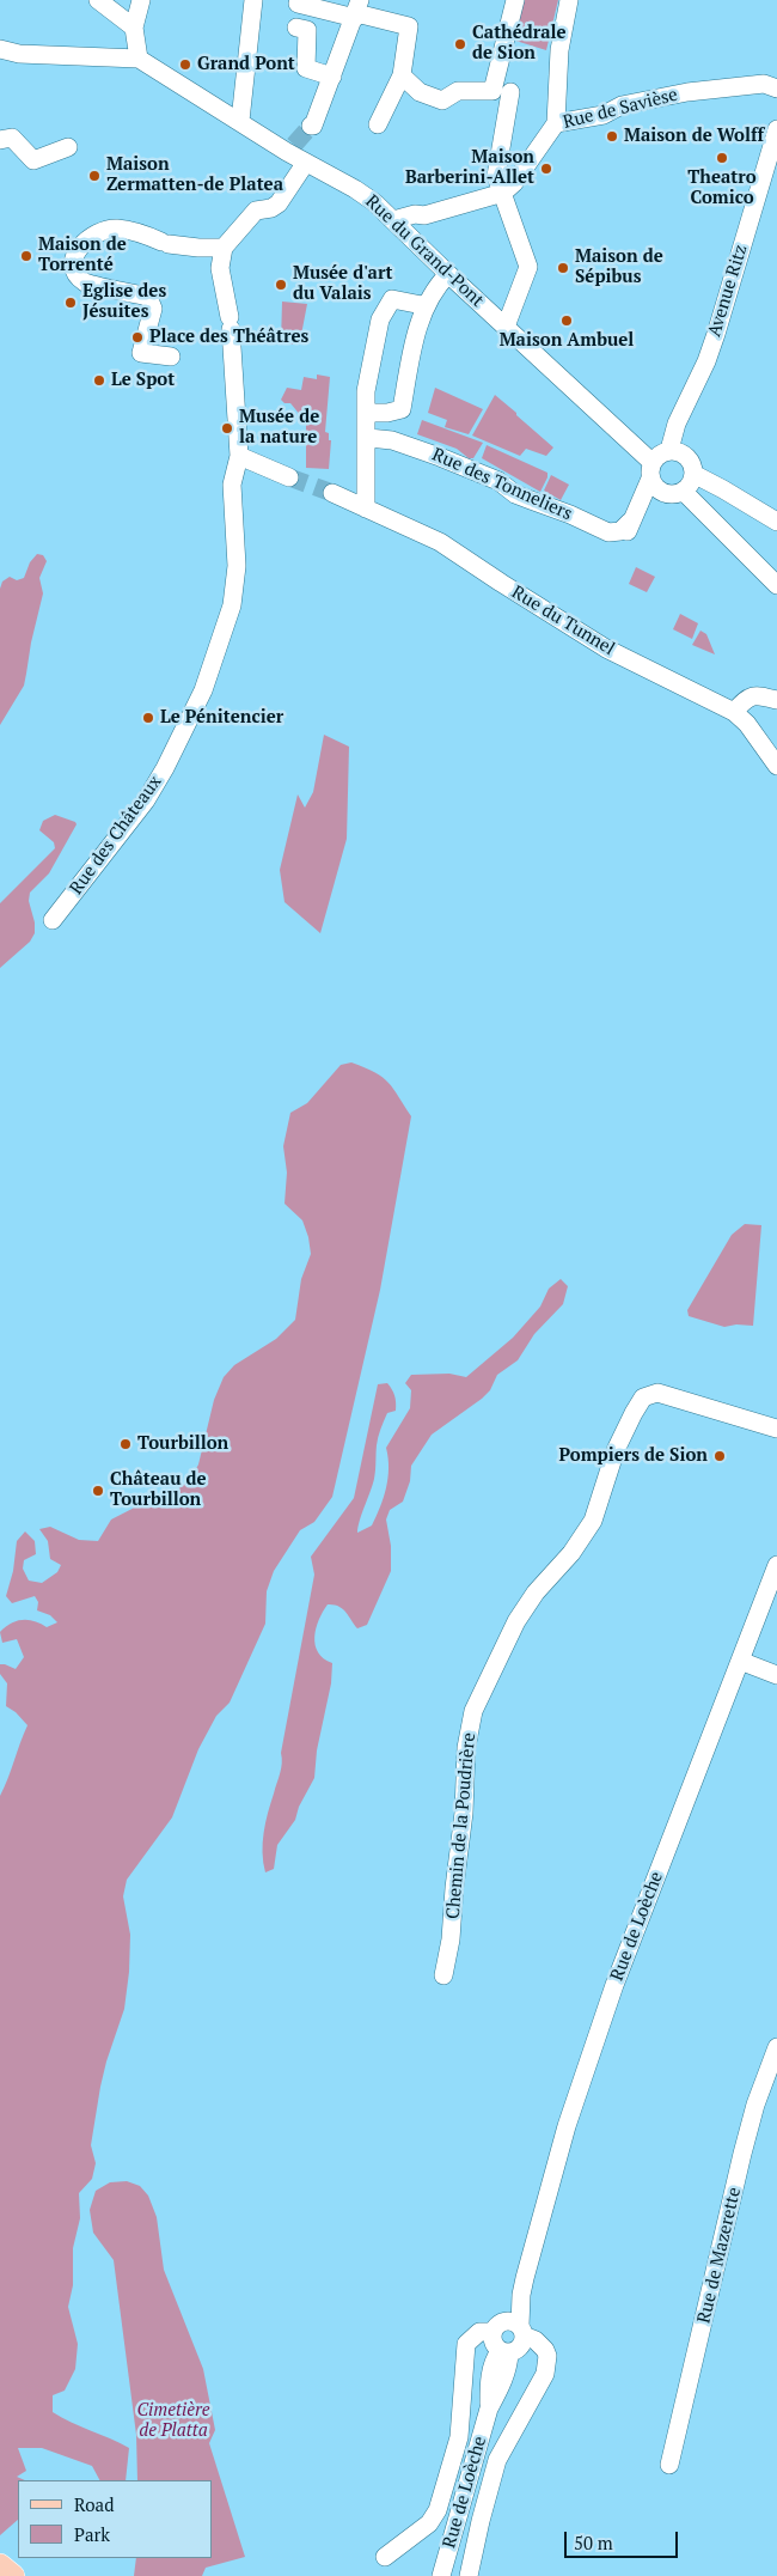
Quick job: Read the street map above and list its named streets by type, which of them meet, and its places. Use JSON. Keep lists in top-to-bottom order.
{
  "streets": {
    "street": [
      "Rue de Savièse",
      "Rue du Grand-Pont",
      "Avenue Ritz",
      "Rue des Tonneliers",
      "Rue du Tunnel",
      "Rue des Châteaux",
      "Chemin de la Poudrière",
      "Rue de Loèche",
      "Rue de Mazerette"
    ]
  },
  "crossings": [
    ["Rue du Grand-Pont", "Avenue Ritz"]
  ],
  "parks": ["Cimetière de Platta"],
  "places": [
    "Cathédrale de Sion",
    "Grand Pont",
    "Maison de Wolff",
    "Theatro Comico",
    "Maison Barberini-Allet",
    "Maison Zermatten-de Platea",
    "Maison de Torrenté",
    "Maison de Sépibus",
    "Musée d'art du Valais",
    "Eglise des Jésuites",
    "Maison Ambuel",
    "Place des Théâtres",
    "Le Spot",
    "Musée de la nature",
    "Le Pénitencier",
    "Tourbillon",
    "Pompiers de Sion",
    "Château de Tourbillon"
  ],
  "legend": ["Road", "Park"],
  "scale_bar": "50 m"
}
